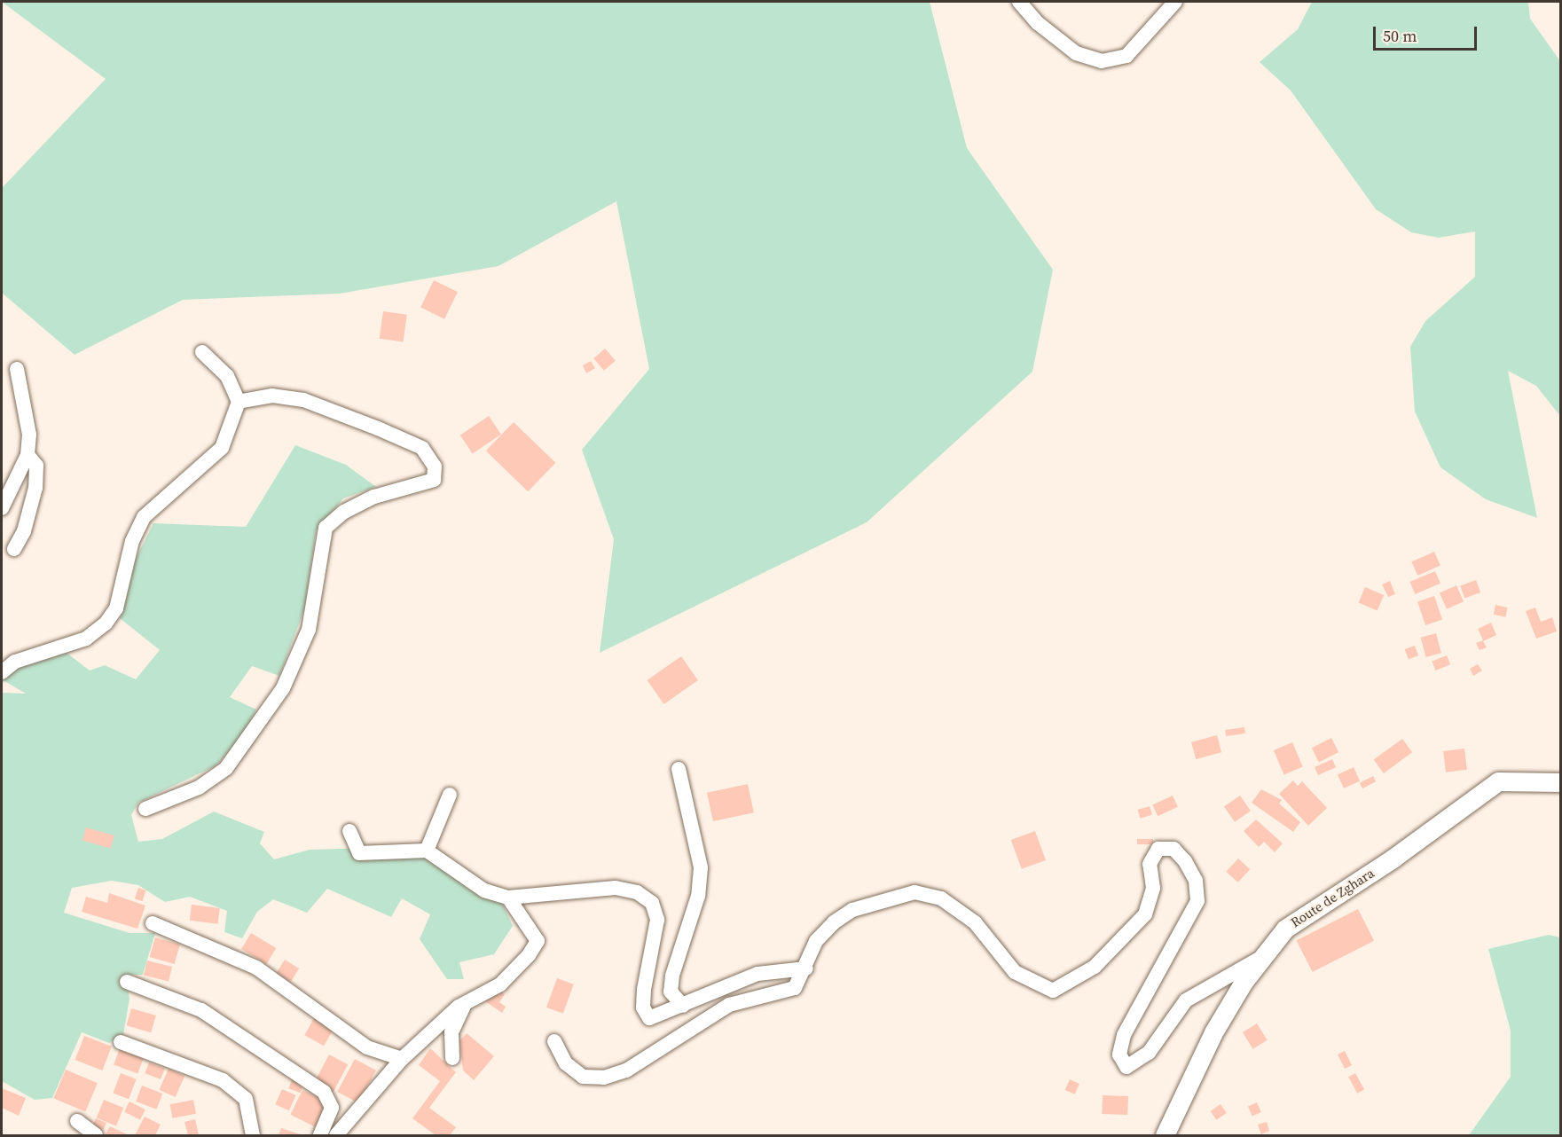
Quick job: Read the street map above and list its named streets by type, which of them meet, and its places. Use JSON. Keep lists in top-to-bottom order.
{
  "streets": {
    "street": ["Route de Zghara"]
  },
  "scale_bar": "50 m"
}
